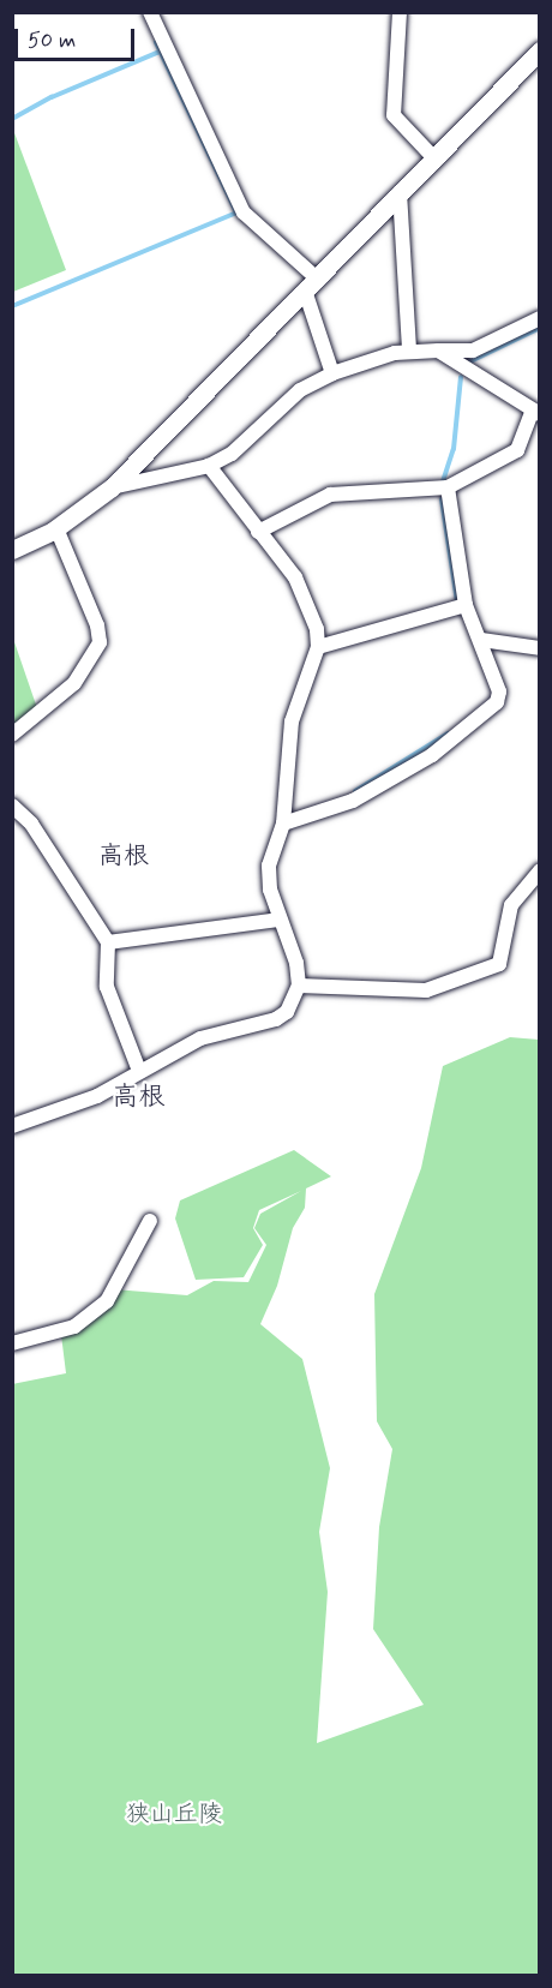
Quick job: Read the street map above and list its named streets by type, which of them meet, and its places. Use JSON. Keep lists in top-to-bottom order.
{
  "districts": ["高根", "高根"],
  "parks": ["狭山丘陵"],
  "scale_bar": "50 m"
}
